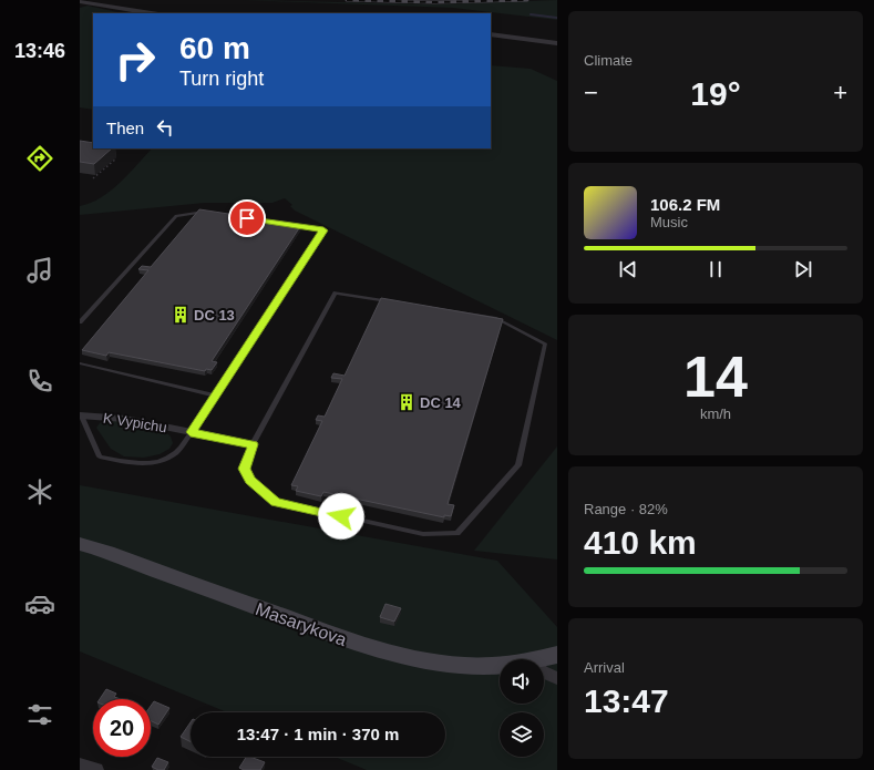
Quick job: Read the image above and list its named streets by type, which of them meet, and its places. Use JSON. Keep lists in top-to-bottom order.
{
  "streets": {
    "main road": ["Masarykova"],
    "street": ["K Vypichu"]
  },
  "places": {
    "building": ["DC 13", "DC 14"]
  },
  "page": {
    "tabs": "13:46",
    "tile": [
      "Climate",
      ["14", "km/h"],
      ["Range · 82%", "410 km"],
      ["Arrival", "13:47"]
    ],
    "turn": ["60 m", "Turn right"],
    "heat": ["−", "19°", "+"],
    "then": "Then",
    "song": ["106.2 FM", "Music"],
    "limit": "20",
    "trip": "13:47 · 1 min · 370 m"
  }
}
